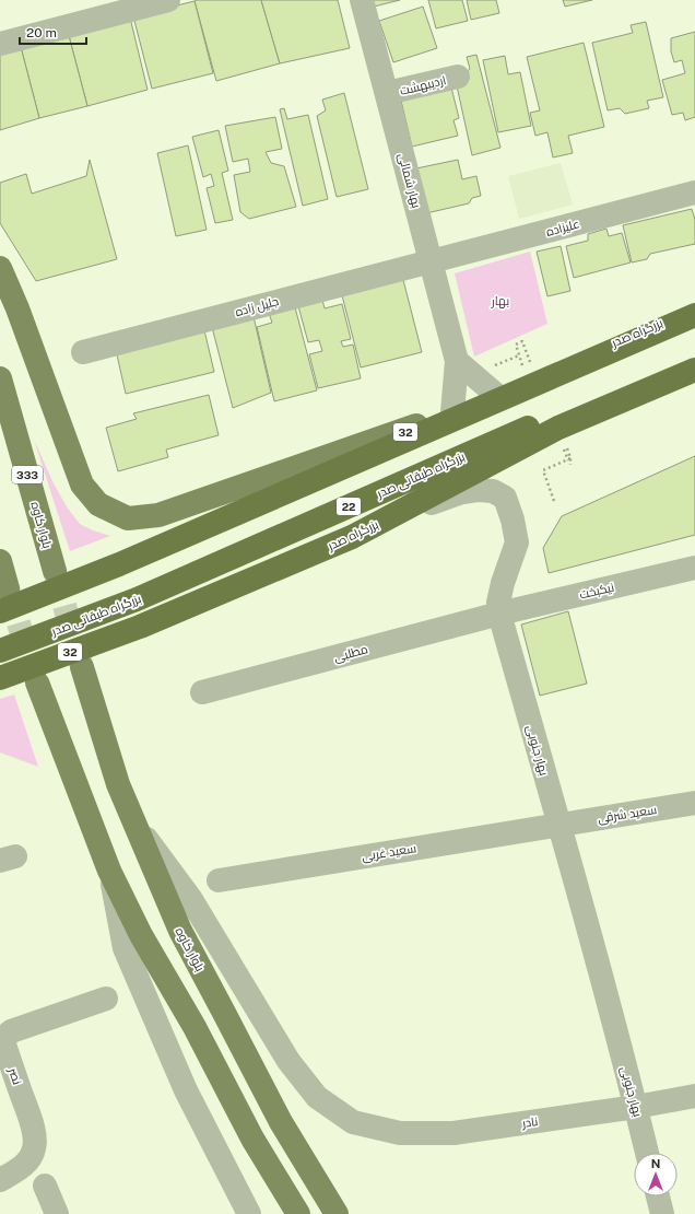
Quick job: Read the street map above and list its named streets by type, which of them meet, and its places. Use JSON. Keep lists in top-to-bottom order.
{
  "streets": {
    "highway": [
      "بزرگراه صدر",
      "32",
      "بزرگراه طبقاتی صدر",
      "22"
    ],
    "main road": ["333", "بلوار کاوه"],
    "street": [
      "اردیبهشت",
      "بهار شمالی",
      "علیزاده",
      "جلیل زاده",
      "نیکبخت",
      "مطلبی",
      "بهار جنوبی",
      "سعید شرقی",
      "سعید غربی",
      "نصر",
      "نادر"
    ]
  },
  "crossings": [
    ["اردیبهشت", "بهار شمالی"],
    ["بهار شمالی", "علیزاده"],
    ["بهار شمالی", "جلیل زاده"],
    ["علیزاده", "جلیل زاده"],
    ["بزرگراه صدر", "بهار جنوبی"],
    ["بلوار کاوه", "نادر"],
    ["نیکبخت", "مطلبی"],
    ["نیکبخت", "بهار جنوبی"],
    ["مطلبی", "بهار جنوبی"],
    ["بهار جنوبی", "سعید شرقی"],
    ["بهار جنوبی", "سعید غربی"],
    ["بهار جنوبی", "نادر"],
    ["سعید شرقی", "سعید غربی"]
  ],
  "parks": ["بهار"],
  "scale_bar": "20 m",
  "north": "top"
}
